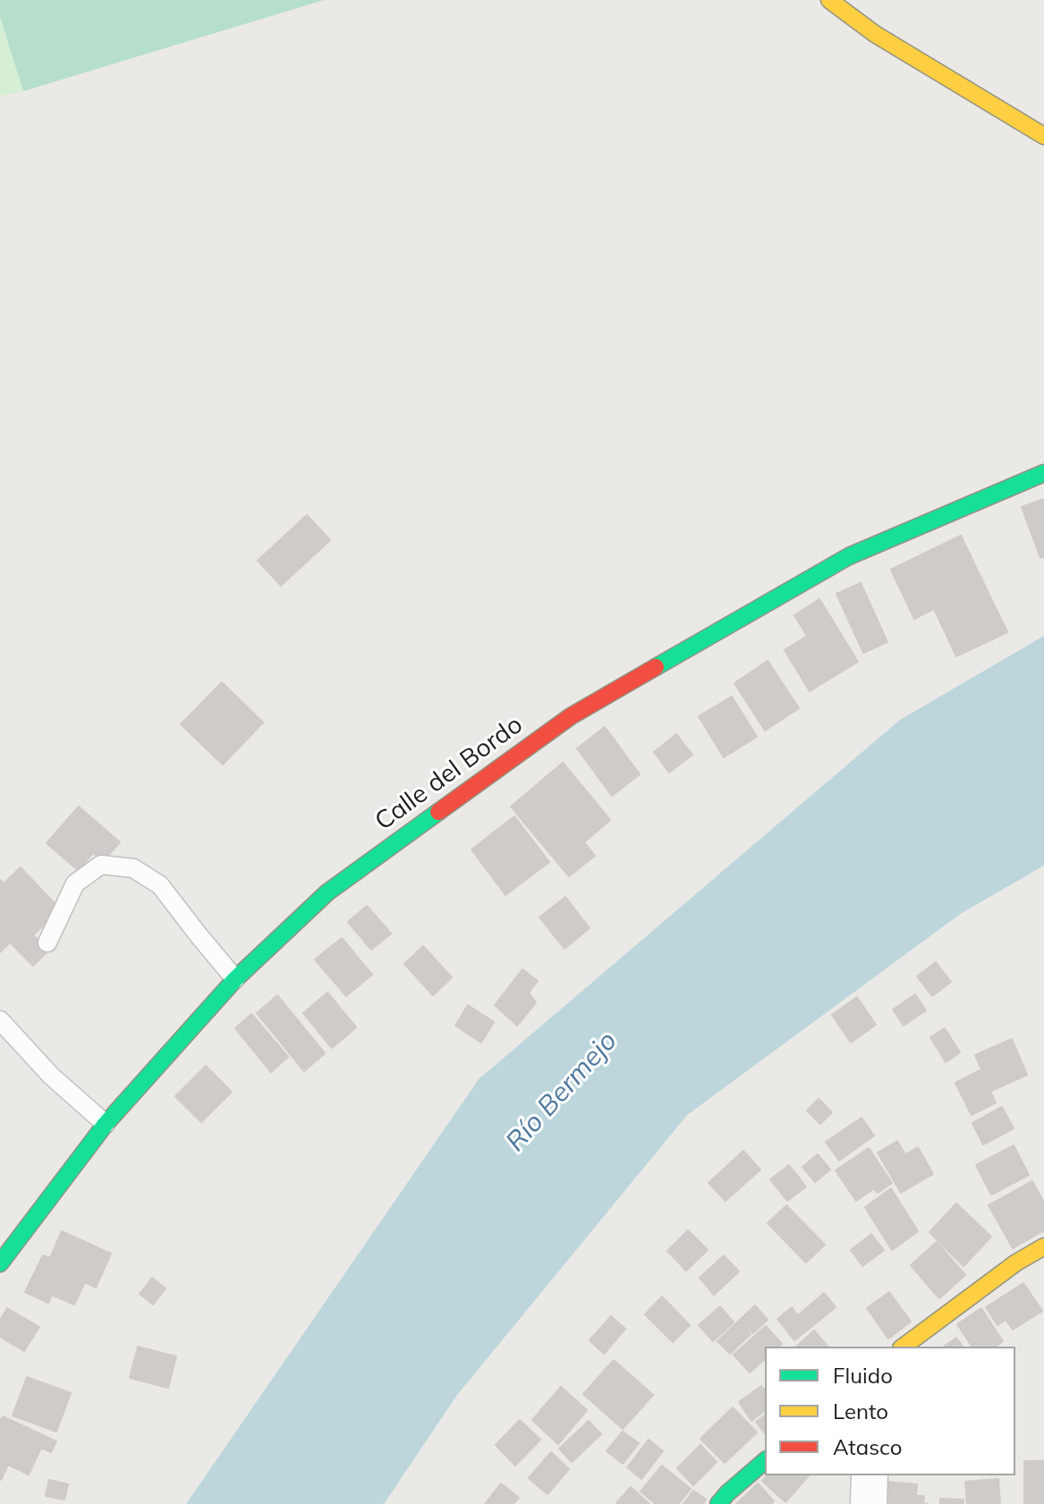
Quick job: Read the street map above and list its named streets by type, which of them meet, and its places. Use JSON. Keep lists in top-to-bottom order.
{
  "streets": {
    "street": ["Calle del Bordo"]
  },
  "water": ["Río Bermejo"],
  "legend": ["Fluido", "Lento", "Atasco"]
}
